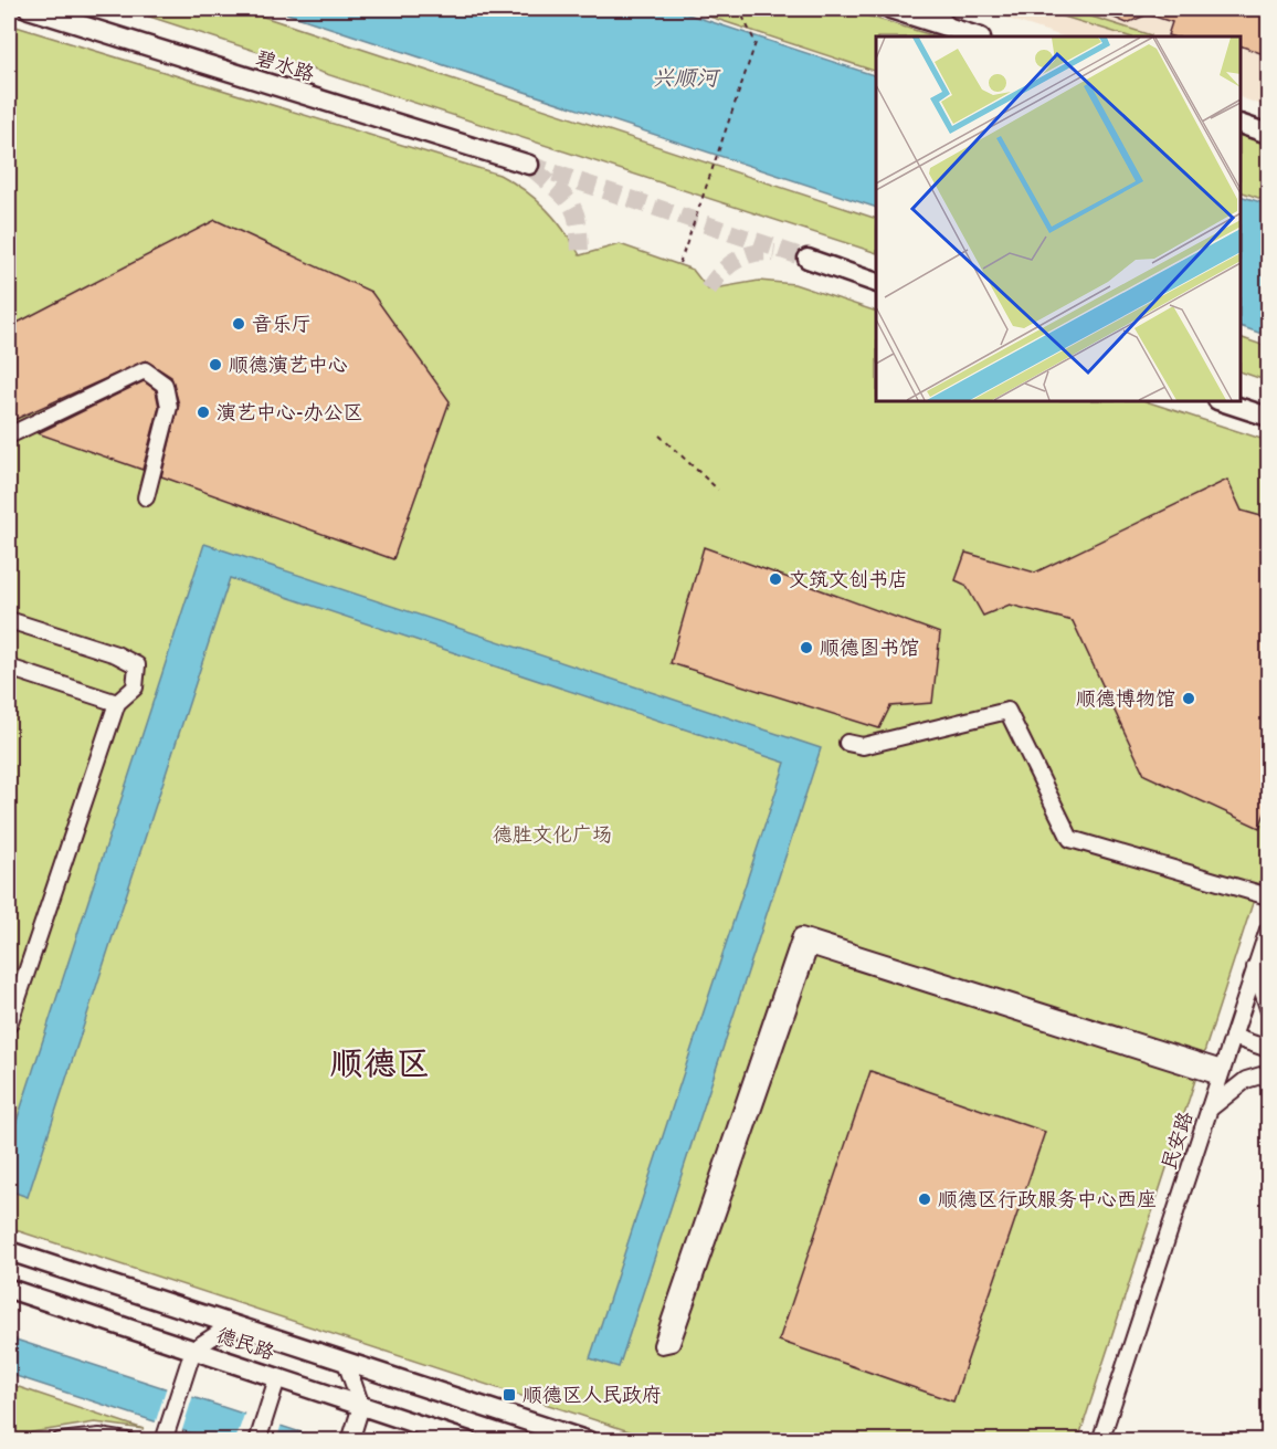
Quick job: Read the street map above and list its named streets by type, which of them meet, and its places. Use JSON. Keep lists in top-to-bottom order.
{
  "streets": {
    "main road": ["碧水路", "德民路"],
    "street": ["民安路"]
  },
  "districts": ["顺德区"],
  "water": ["兴顺河"],
  "parks": ["德胜文化广场"],
  "places": {
    "other": [
      "音乐厅",
      "顺德演艺中心",
      "演艺中心-办公区",
      "文筑文创书店",
      "顺德图书馆",
      "顺德博物馆",
      "顺德区行政服务中心西座"
    ],
    "transit": ["顺德区人民政府"]
  }
}
